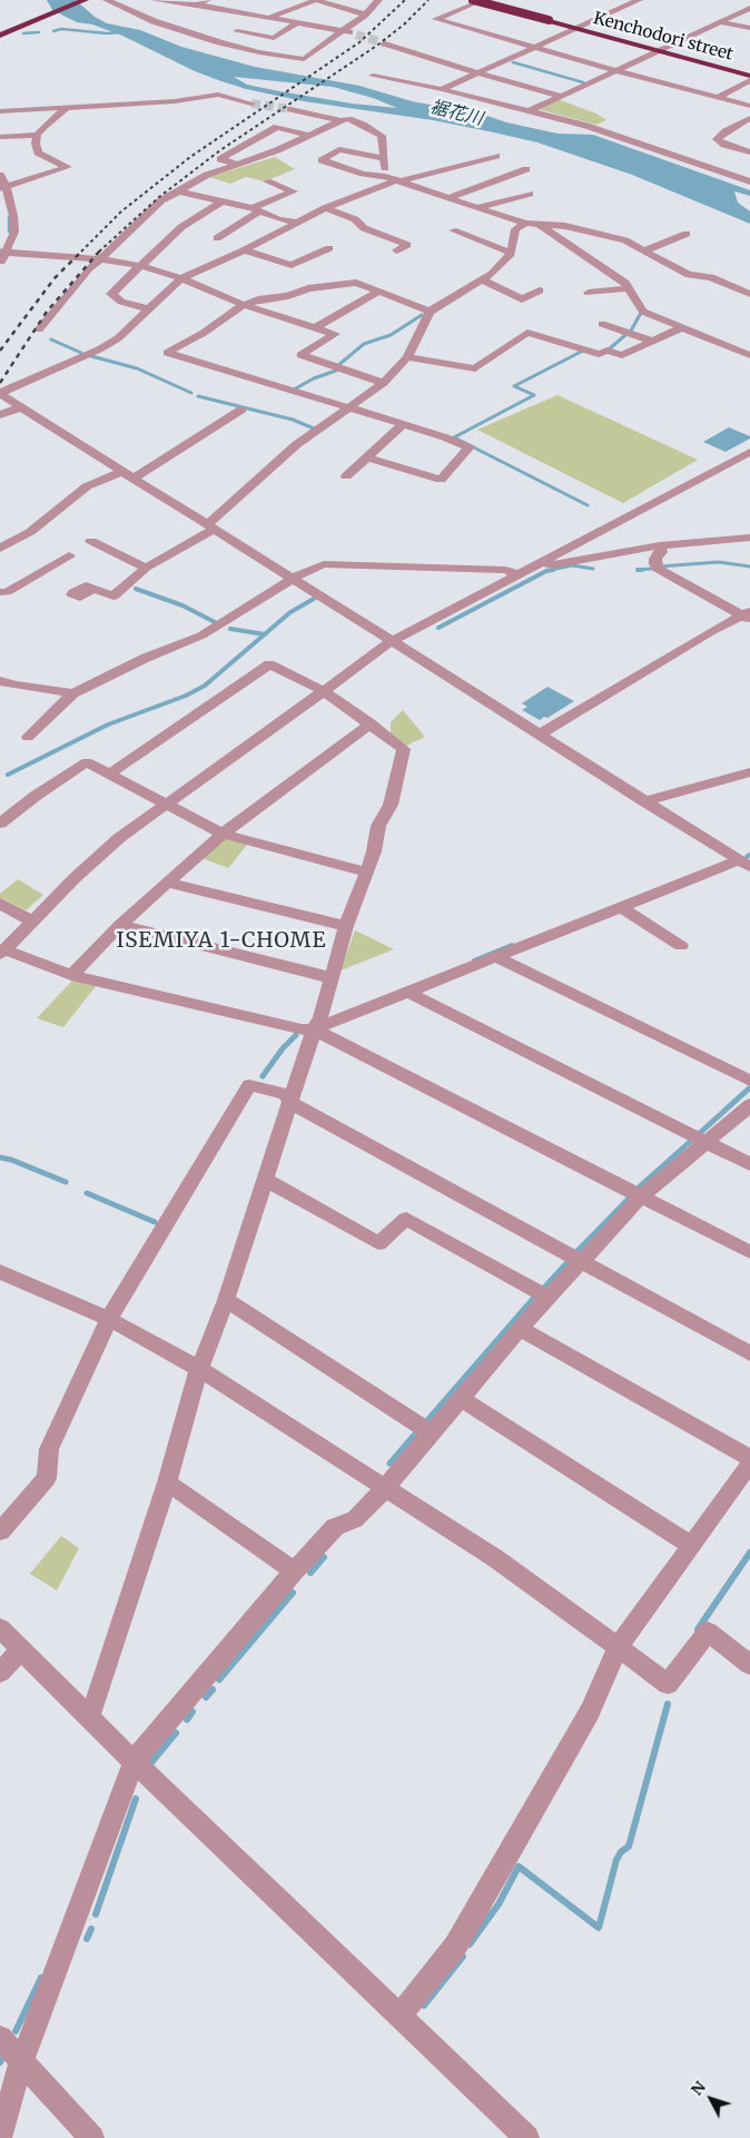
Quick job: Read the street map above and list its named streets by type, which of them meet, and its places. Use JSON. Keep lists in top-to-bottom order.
{
  "streets": {
    "highway": ["Kenchodori street"]
  },
  "districts": ["ISEMIYA 1-CHOME"],
  "water": ["裾花川"],
  "north": "top left"
}
